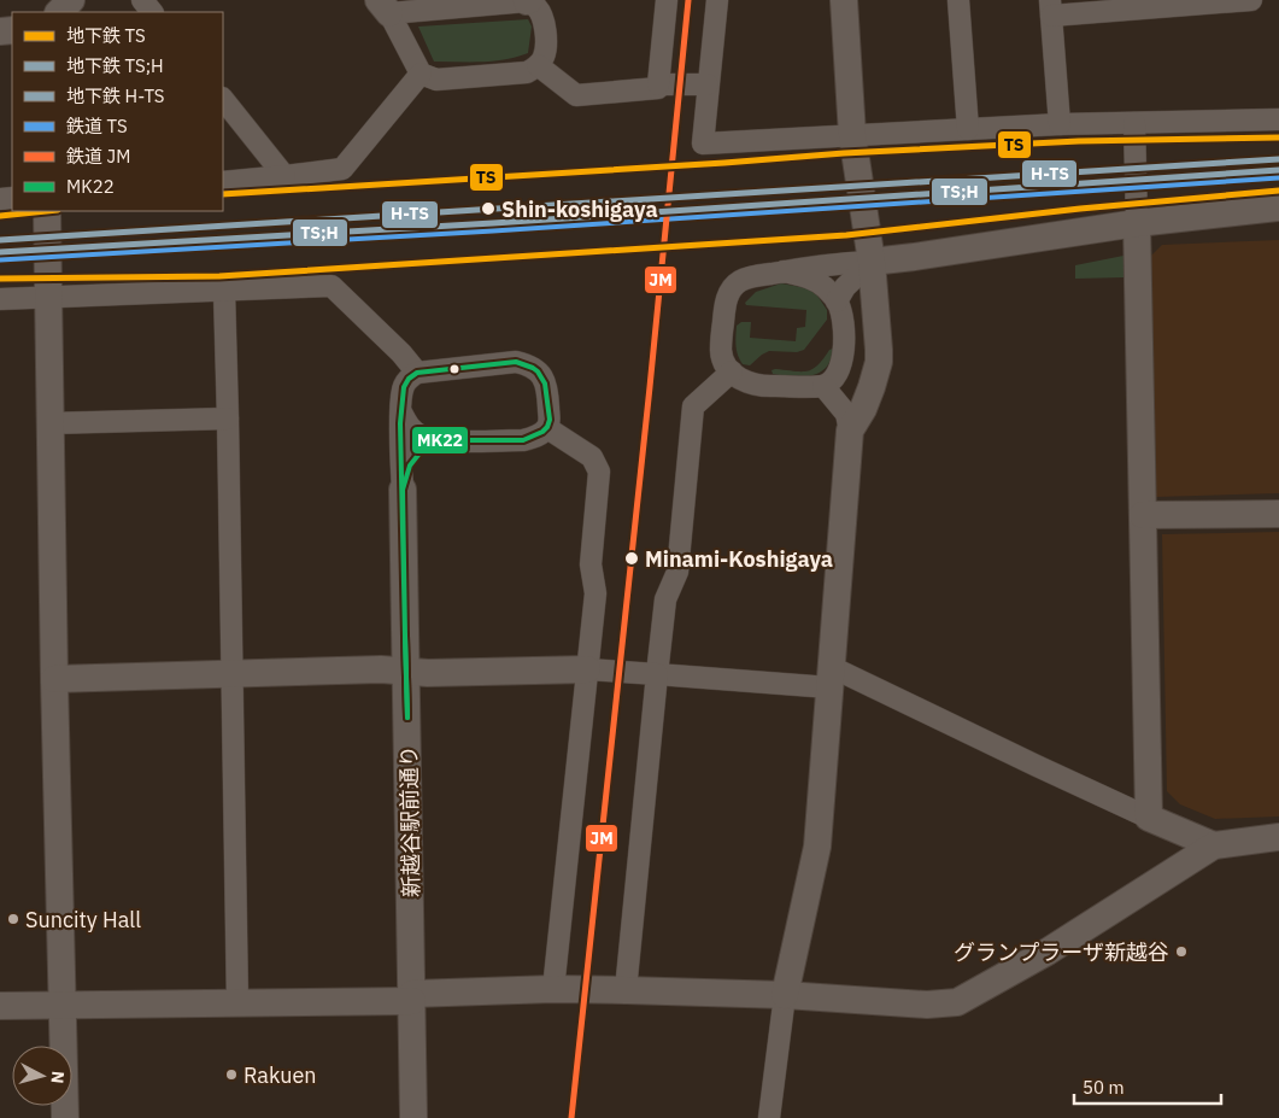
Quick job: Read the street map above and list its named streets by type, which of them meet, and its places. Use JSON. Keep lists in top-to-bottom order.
{
  "streets": {
    "street": ["新越谷駅前通り"]
  },
  "places": [
    "Shin-koshigaya",
    "Minami-Koshigaya",
    "Suncity Hall",
    "グランプラーザ新越谷",
    "Rakuen"
  ],
  "lines": [
    "rail line JM",
    "metro line TS",
    "metro line H-TS",
    "metro line TS;H",
    "rail line TS",
    "transit line MK22"
  ],
  "legend": [
    "地下鉄 TS",
    "地下鉄 TS;H",
    "地下鉄 H-TS",
    "鉄道 TS",
    "鉄道 JM",
    "MK22"
  ],
  "scale_bar": "50 m",
  "north": "right"
}
